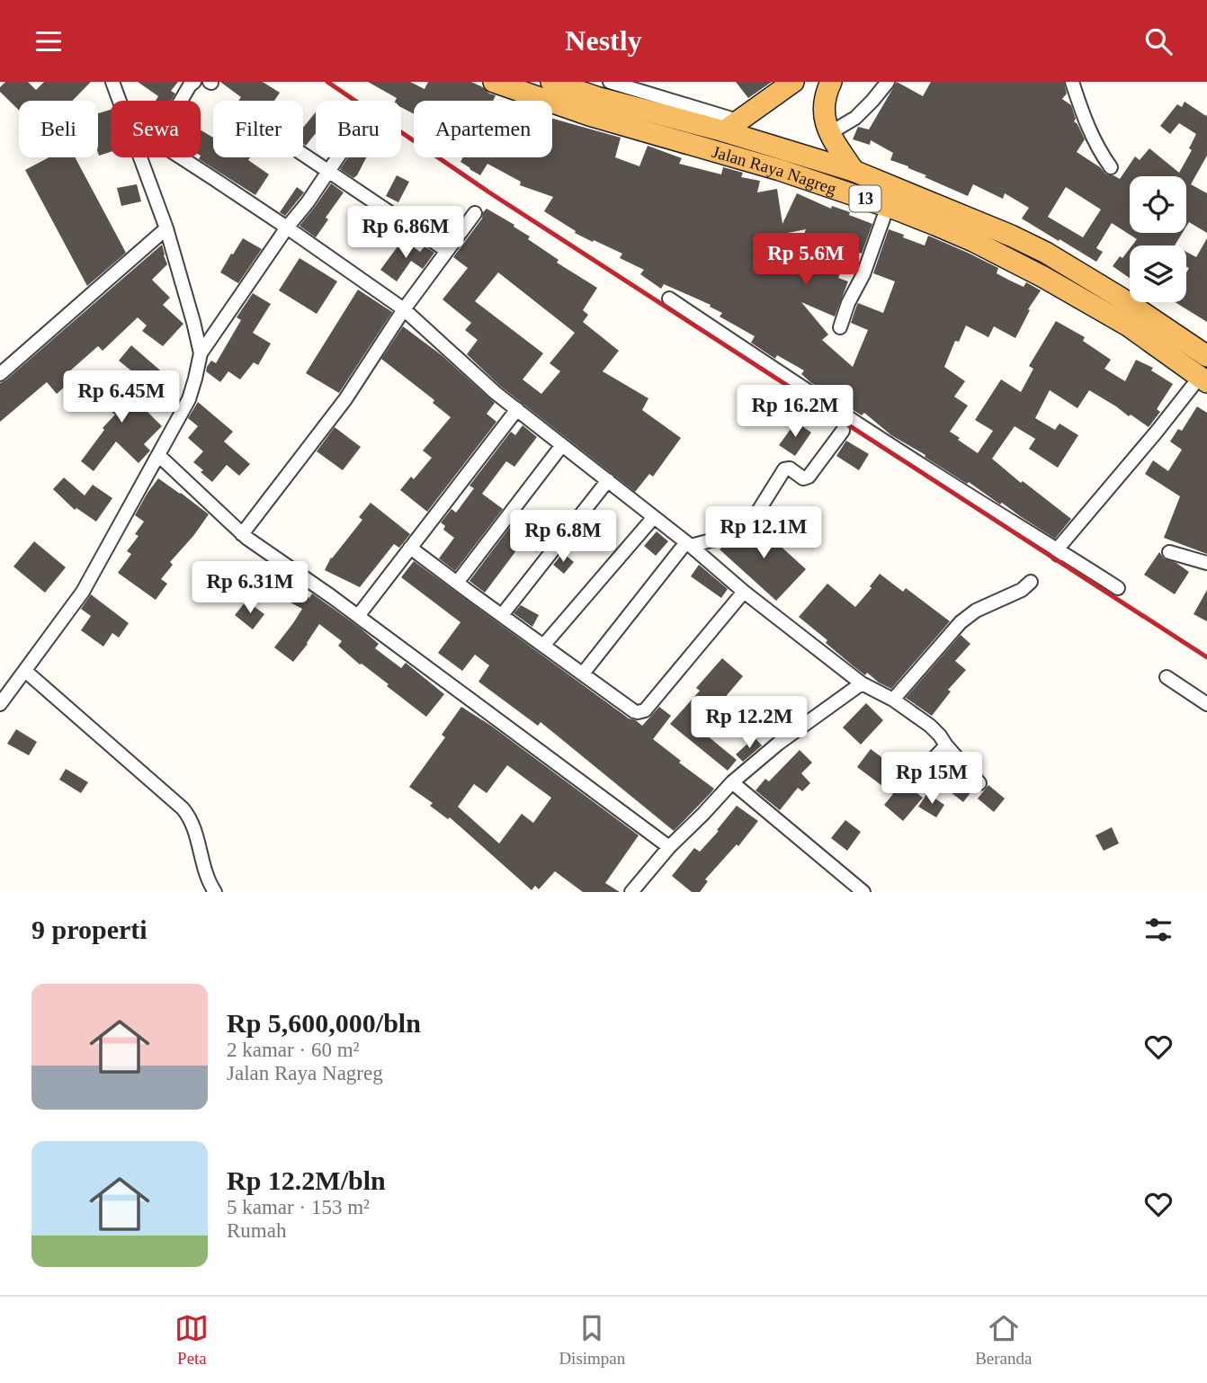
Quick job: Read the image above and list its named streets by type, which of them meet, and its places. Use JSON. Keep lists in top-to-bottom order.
{
  "streets": {
    "highway": ["Jalan Raya Nagreg", "13"]
  },
  "crossings": [
    ["Jalan Raya Nagreg", "13"]
  ],
  "page": {
    "header": "Nestly",
    "chip": [
      "Beli",
      "Sewa",
      "Filter",
      "Baru",
      "Apartemen"
    ],
    "price": [
      "Rp 6.86M",
      "Rp 5.6M",
      "Rp 6.45M",
      "Rp 16.2M",
      "Rp 12.1M",
      "Rp 6.8M",
      "Rp 6.31M",
      "Rp 12.2M",
      "Rp 15M"
    ],
    "heading": "9 properti",
    "list": [
      {
        "name": "Rp 5,600,000/bln",
        "note": "2 kamar · 60 m² · Jalan Raya Nagreg"
      },
      {
        "name": "Rp 12.2M/bln",
        "note": "5 kamar · 153 m² · Rumah"
      }
    ],
    "tabs": ["Peta", "Disimpan", "Beranda"]
  }
}
